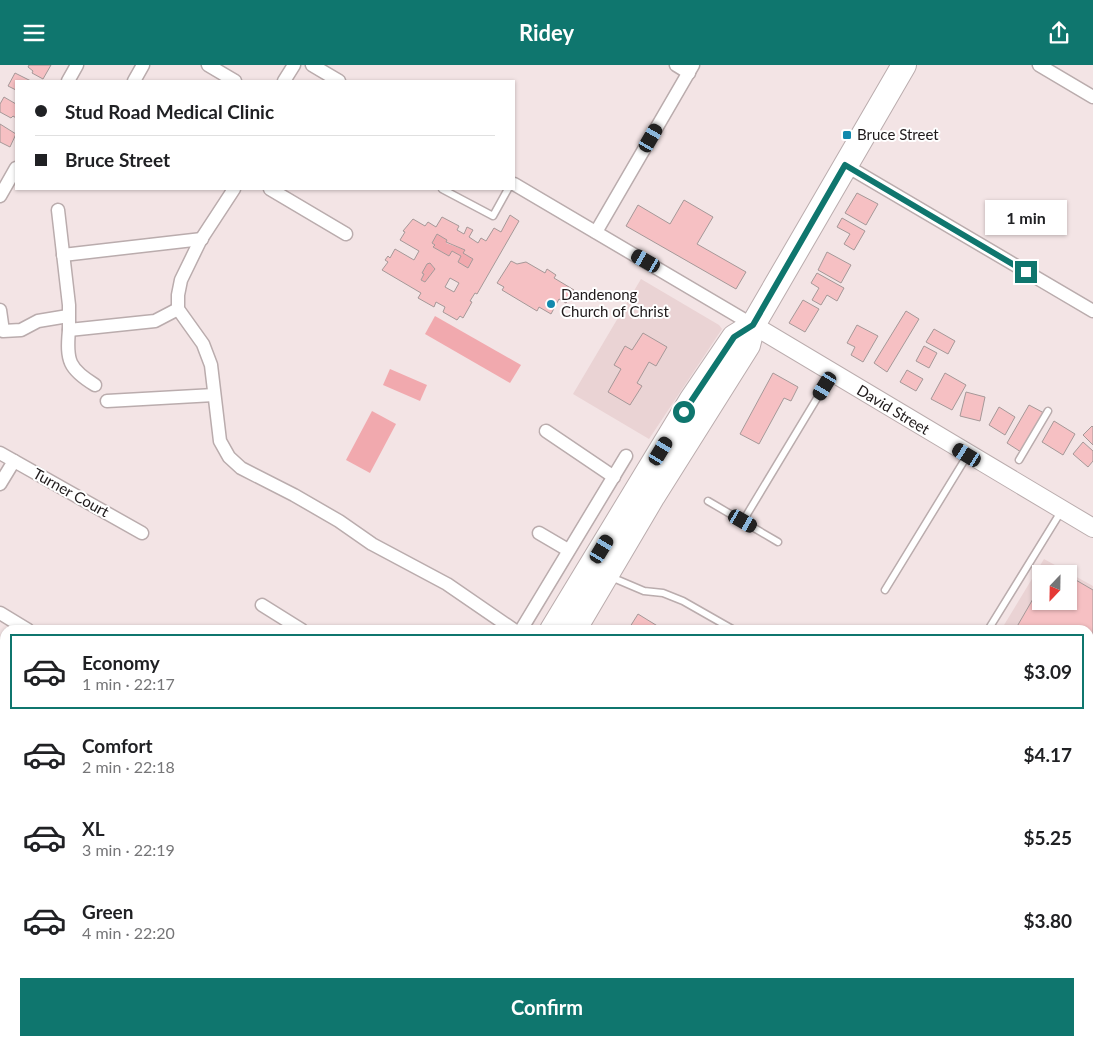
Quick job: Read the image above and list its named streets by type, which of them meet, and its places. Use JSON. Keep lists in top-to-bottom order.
{
  "streets": {
    "main road": ["David Street"],
    "street": ["Turner Court"]
  },
  "places": {
    "transit": ["Bruce Street"],
    "other": ["Dandenong Church of Christ"]
  },
  "north": "bottom",
  "page": {
    "header": "Ridey",
    "banner": ["Stud Road Medical Clinic", "Bruce Street"],
    "bubble": "1 min",
    "list": [
      {
        "name": "Economy",
        "note": "1 min · 22:17",
        "value": "$3.09"
      },
      {
        "name": "Comfort",
        "note": "2 min · 22:18",
        "value": "$4.17"
      },
      {
        "name": "XL",
        "note": "3 min · 22:19",
        "value": "$5.25"
      },
      {
        "name": "Green",
        "note": "4 min · 22:20",
        "value": "$3.80"
      }
    ],
    "buttons": "Confirm"
  }
}
